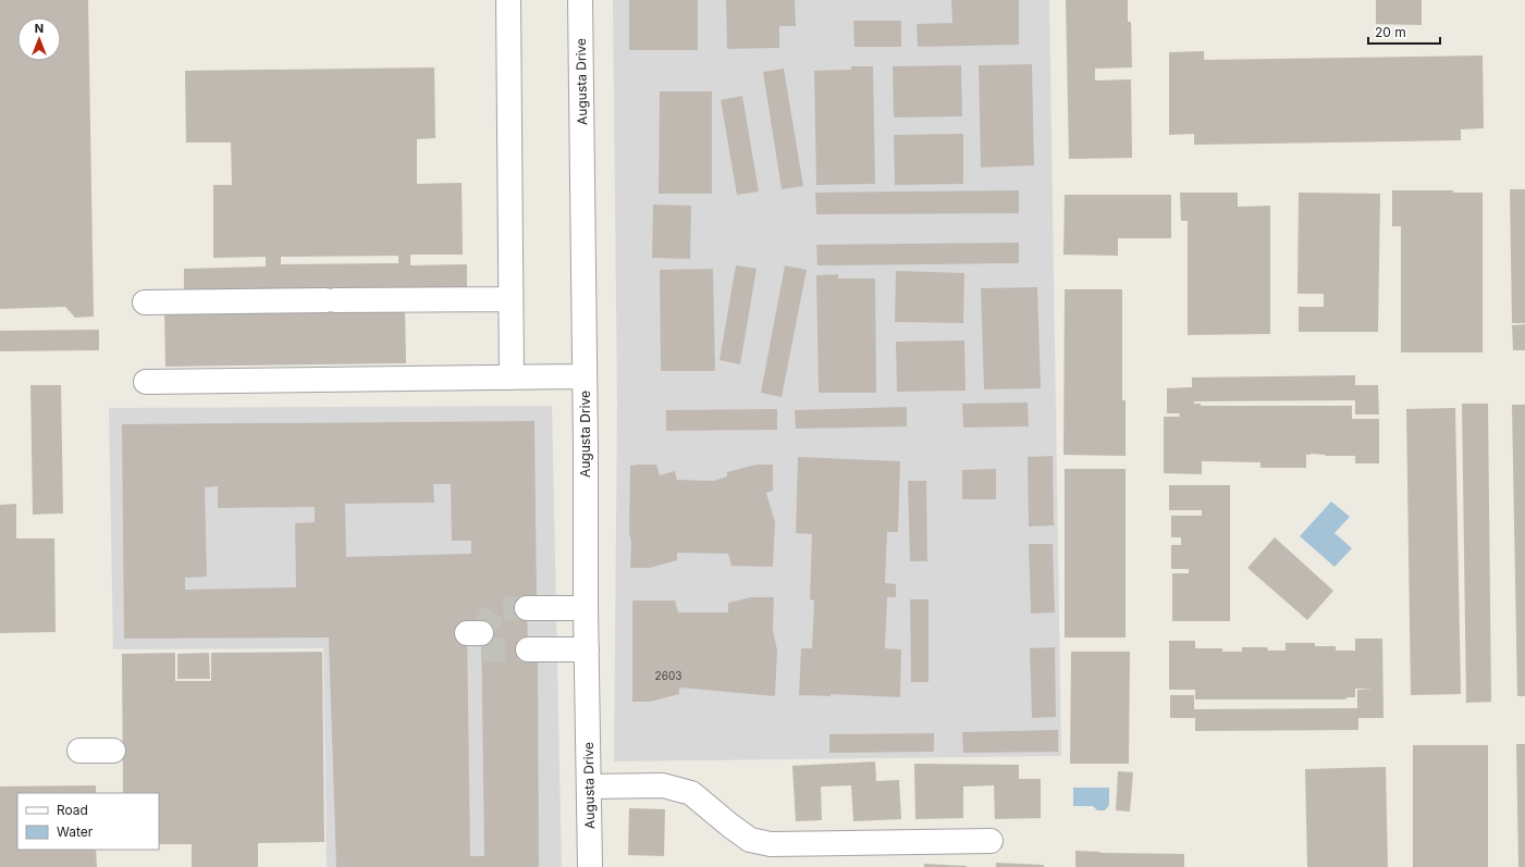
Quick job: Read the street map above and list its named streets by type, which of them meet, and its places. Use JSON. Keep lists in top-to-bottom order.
{
  "streets": {
    "street": ["Augusta Drive"]
  },
  "house_numbers": ["2603"],
  "legend": ["Road", "Water"],
  "scale_bar": "20 m",
  "north": "top"
}
